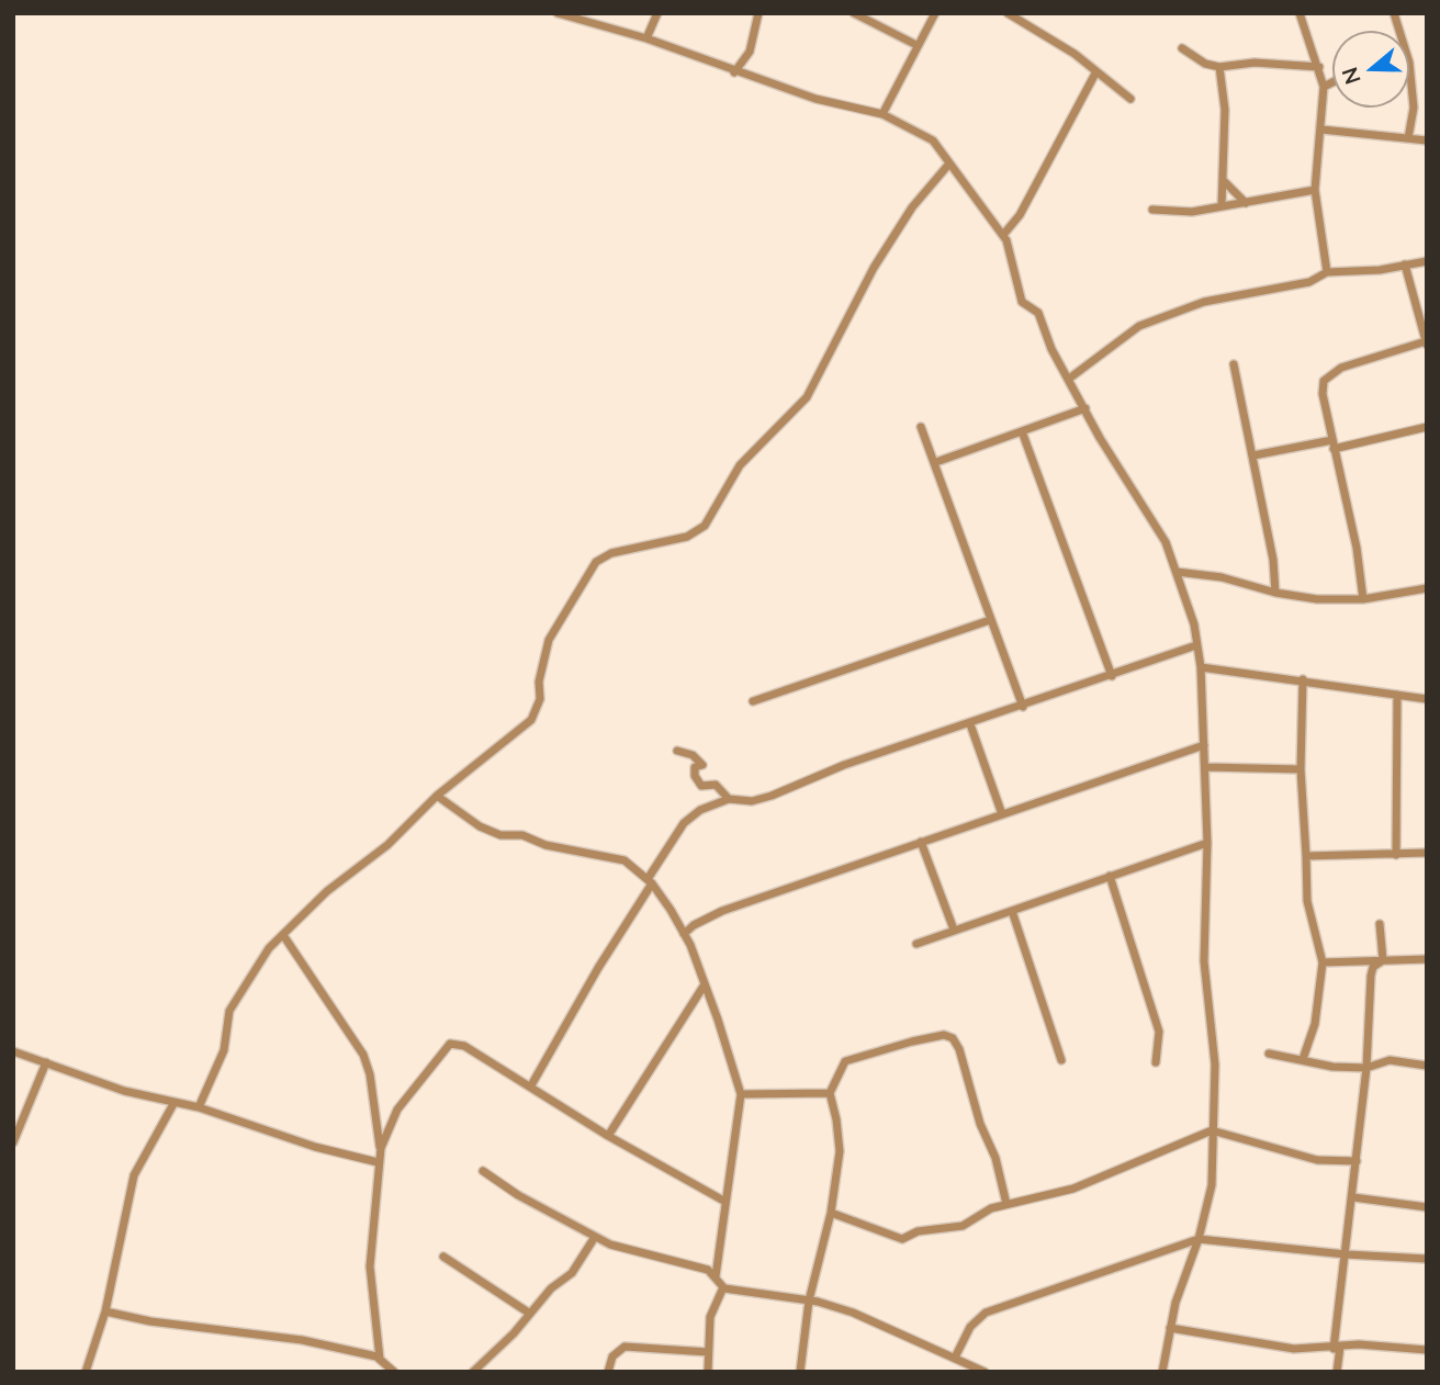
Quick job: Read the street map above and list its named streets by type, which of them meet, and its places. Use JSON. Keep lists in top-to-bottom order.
{
  "north": "left"
}
